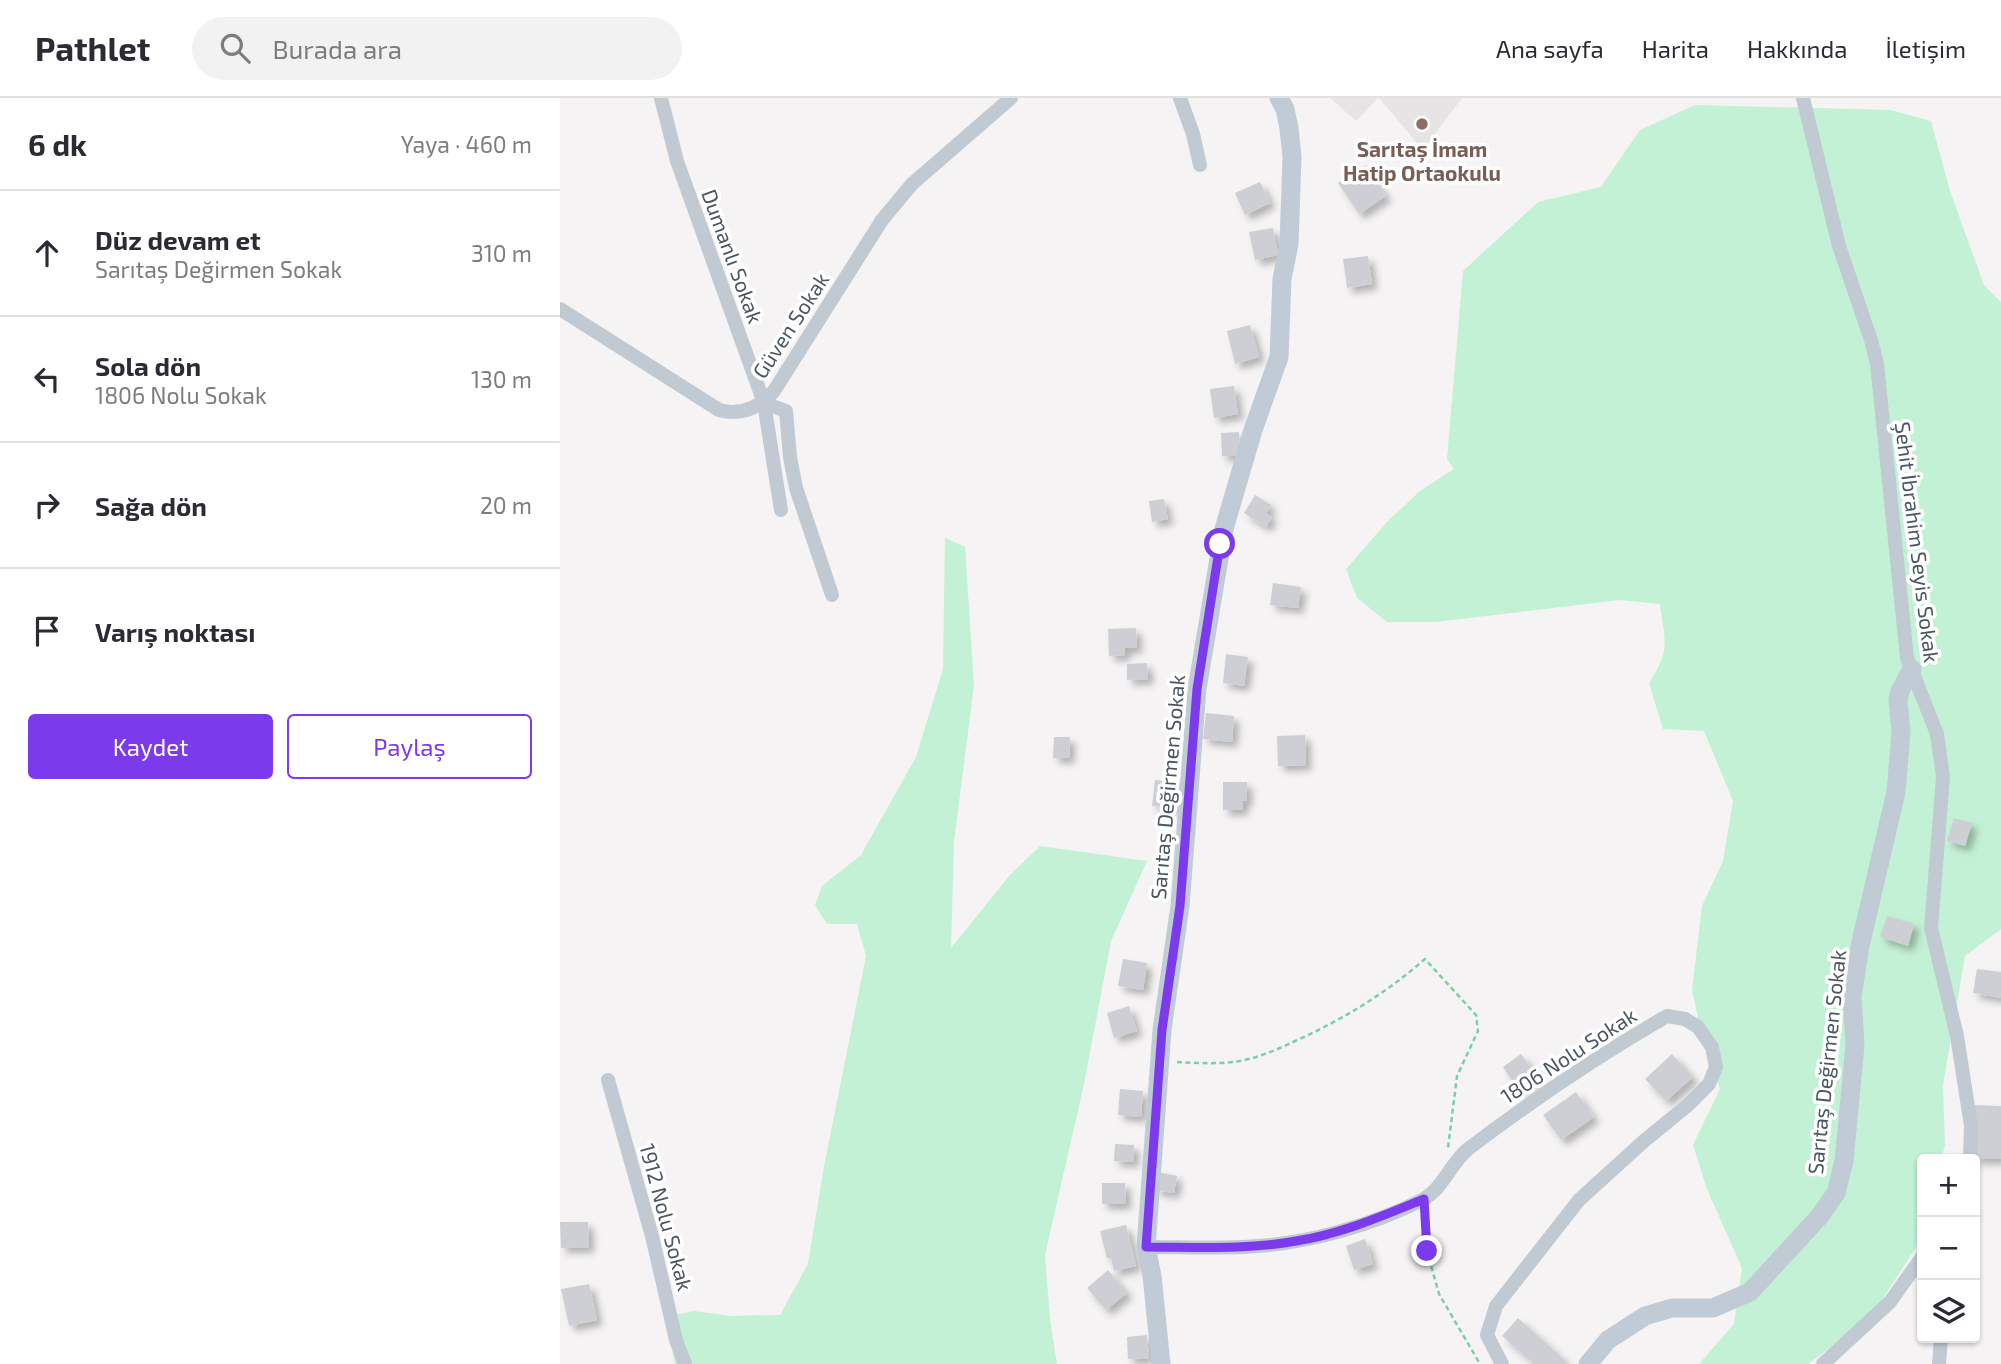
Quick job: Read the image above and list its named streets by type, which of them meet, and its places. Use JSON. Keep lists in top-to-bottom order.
{
  "streets": {
    "street": [
      "Dumanlı Sokak",
      "Güven Sokak",
      "Şehit İbrahim Seyis Sokak",
      "Sarıtaş Değirmen Sokak",
      "1806 Nolu Sokak",
      "1912 Nolu Sokak"
    ]
  },
  "crossings": [
    ["Dumanlı Sokak", "Güven Sokak"],
    ["Şehit İbrahim Seyis Sokak", "Sarıtaş Değirmen Sokak"],
    ["Sarıtaş Değirmen Sokak", "1806 Nolu Sokak"]
  ],
  "places": ["Sarıtaş İmam Hatip Ortaokulu"],
  "page": {
    "header": "Pathlet",
    "search": "Burada ara",
    "nav": [
      "Ana sayfa",
      "Harita",
      "Hakkında",
      "İletişim"
    ],
    "heading": ["6 dk", "Yaya · 460 m"],
    "list": [
      ["Düz devam et", "Sarıtaş Değirmen Sokak", "310 m"],
      ["Sola dön", "1806 Nolu Sokak", "130 m"],
      ["Sağa dön", "20 m"],
      "Varış noktası"
    ],
    "buttons": ["Kaydet", "Paylaş"],
    "map_buttons": ["+", "−"]
  }
}
